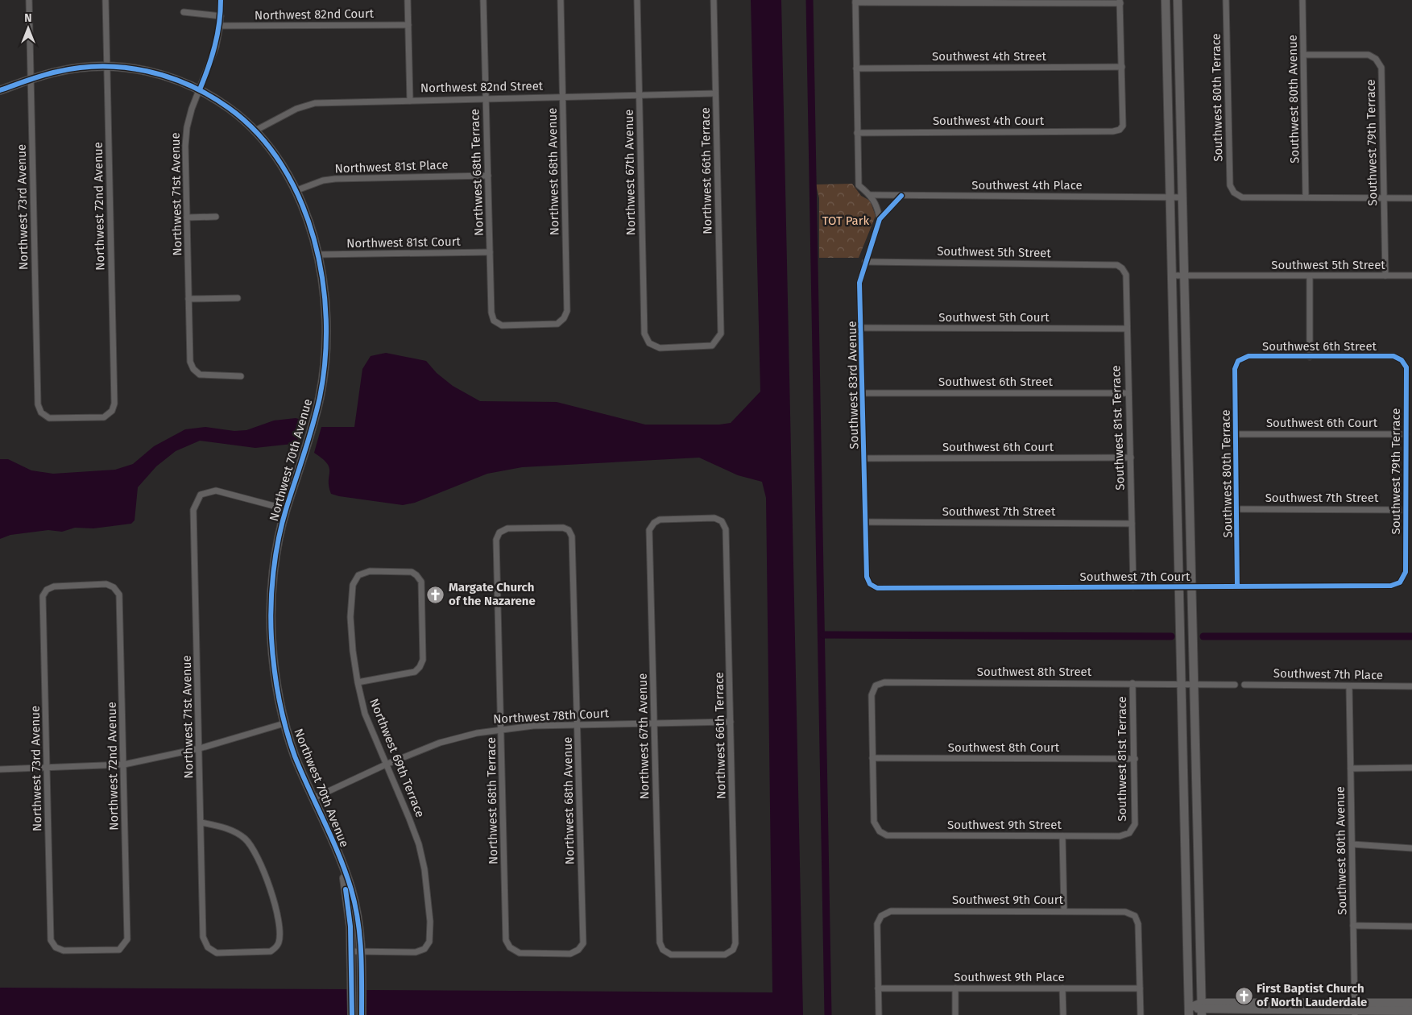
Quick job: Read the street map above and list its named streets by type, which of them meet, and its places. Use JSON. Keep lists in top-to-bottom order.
{
  "streets": {
    "street": [
      "Northwest 82nd Court",
      "Southwest 4th Street",
      "Northwest 82nd Street",
      "Southwest 80th Terrace",
      "Southwest 80th Avenue",
      "Southwest 4th Court",
      "Southwest 79th Terrace",
      "Northwest 81st Place",
      "Northwest 66th Terrace",
      "Northwest 68th Avenue",
      "Northwest 68th Terrace",
      "Northwest 67th Avenue",
      "Southwest 4th Place",
      "Northwest 71st Avenue",
      "Northwest 72nd Avenue",
      "Northwest 73rd Avenue",
      "Northwest 81st Court",
      "Southwest 5th Street",
      "Southwest 5th Court",
      "Southwest 6th Street",
      "Southwest 83rd Avenue",
      "Southwest 6th Court",
      "Southwest 81st Terrace",
      "Northwest 70th Avenue",
      "Southwest 7th Street",
      "Southwest 7th Court",
      "Southwest 8th Street",
      "Southwest 7th Place",
      "Northwest 78th Court",
      "Southwest 8th Court",
      "Northwest 69th Terrace",
      "Southwest 9th Street",
      "Southwest 9th Court",
      "Southwest 9th Place"
    ]
  },
  "crossings": [
    ["Northwest 82nd Court", "Northwest 71st Avenue"],
    ["Southwest 4th Street", "Southwest 4th Court"],
    ["Northwest 82nd Street", "Northwest 66th Terrace"],
    ["Northwest 82nd Street", "Northwest 68th Avenue"],
    ["Northwest 82nd Street", "Northwest 68th Terrace"],
    ["Northwest 82nd Street", "Northwest 67th Avenue"],
    ["Northwest 82nd Street", "Northwest 70th Avenue"],
    ["Southwest 80th Terrace", "Southwest 80th Avenue"],
    ["Southwest 80th Terrace", "Southwest 6th Street"],
    ["Southwest 80th Terrace", "Southwest 6th Court"],
    ["Southwest 80th Terrace", "Southwest 7th Street"],
    ["Southwest 80th Terrace", "Southwest 7th Court"],
    ["Southwest 80th Avenue", "Southwest 79th Terrace"],
    ["Southwest 80th Avenue", "Southwest 7th Place"],
    ["Southwest 79th Terrace", "Southwest 5th Street"],
    ["Southwest 79th Terrace", "Southwest 6th Street"],
    ["Southwest 79th Terrace", "Southwest 6th Court"],
    ["Southwest 79th Terrace", "Southwest 7th Street"],
    ["Southwest 79th Terrace", "Southwest 7th Court"],
    ["Northwest 81st Place", "Northwest 68th Terrace"],
    ["Northwest 81st Place", "Northwest 70th Avenue"],
    ["Northwest 66th Terrace", "Northwest 67th Avenue"],
    ["Northwest 66th Terrace", "Northwest 78th Court"],
    ["Northwest 68th Avenue", "Northwest 68th Terrace"],
    ["Northwest 68th Avenue", "Northwest 78th Court"],
    ["Northwest 68th Terrace", "Northwest 81st Court"],
    ["Northwest 68th Terrace", "Northwest 78th Court"],
    ["Northwest 67th Avenue", "Northwest 78th Court"],
    ["Southwest 4th Place", "Southwest 83rd Avenue"],
    ["Northwest 71st Avenue", "Northwest 70th Avenue"],
    ["Northwest 72nd Avenue", "Northwest 73rd Avenue"],
    ["Northwest 81st Court", "Northwest 70th Avenue"],
    ["Southwest 5th Street", "Southwest 83rd Avenue"],
    ["Southwest 5th Street", "Southwest 81st Terrace"],
    ["Southwest 5th Court", "Southwest 83rd Avenue"],
    ["Southwest 5th Court", "Southwest 81st Terrace"],
    ["Southwest 6th Street", "Southwest 83rd Avenue"],
    ["Southwest 6th Street", "Southwest 81st Terrace"],
    ["Southwest 83rd Avenue", "Southwest 6th Court"],
    ["Southwest 83rd Avenue", "Southwest 7th Street"],
    ["Southwest 83rd Avenue", "Southwest 7th Court"],
    ["Southwest 6th Court", "Southwest 81st Terrace"],
    ["Southwest 81st Terrace", "Southwest 7th Street"],
    ["Southwest 81st Terrace", "Southwest 7th Court"],
    ["Southwest 81st Terrace", "Southwest 8th Street"],
    ["Southwest 81st Terrace", "Southwest 8th Court"],
    ["Southwest 81st Terrace", "Southwest 9th Street"],
    ["Northwest 70th Avenue", "Northwest 78th Court"],
    ["Northwest 70th Avenue", "Northwest 69th Terrace"],
    ["Southwest 8th Street", "Southwest 8th Court"],
    ["Southwest 8th Street", "Southwest 9th Street"],
    ["Northwest 78th Court", "Northwest 69th Terrace"],
    ["Southwest 8th Court", "Southwest 9th Street"],
    ["Southwest 9th Court", "Southwest 9th Place"]
  ],
  "parks": ["TOT Park"],
  "places": {
    "church": ["Margate Church of the Nazarene", "First Baptist Church of North Lauderdale"]
  },
  "north": "top"
}
